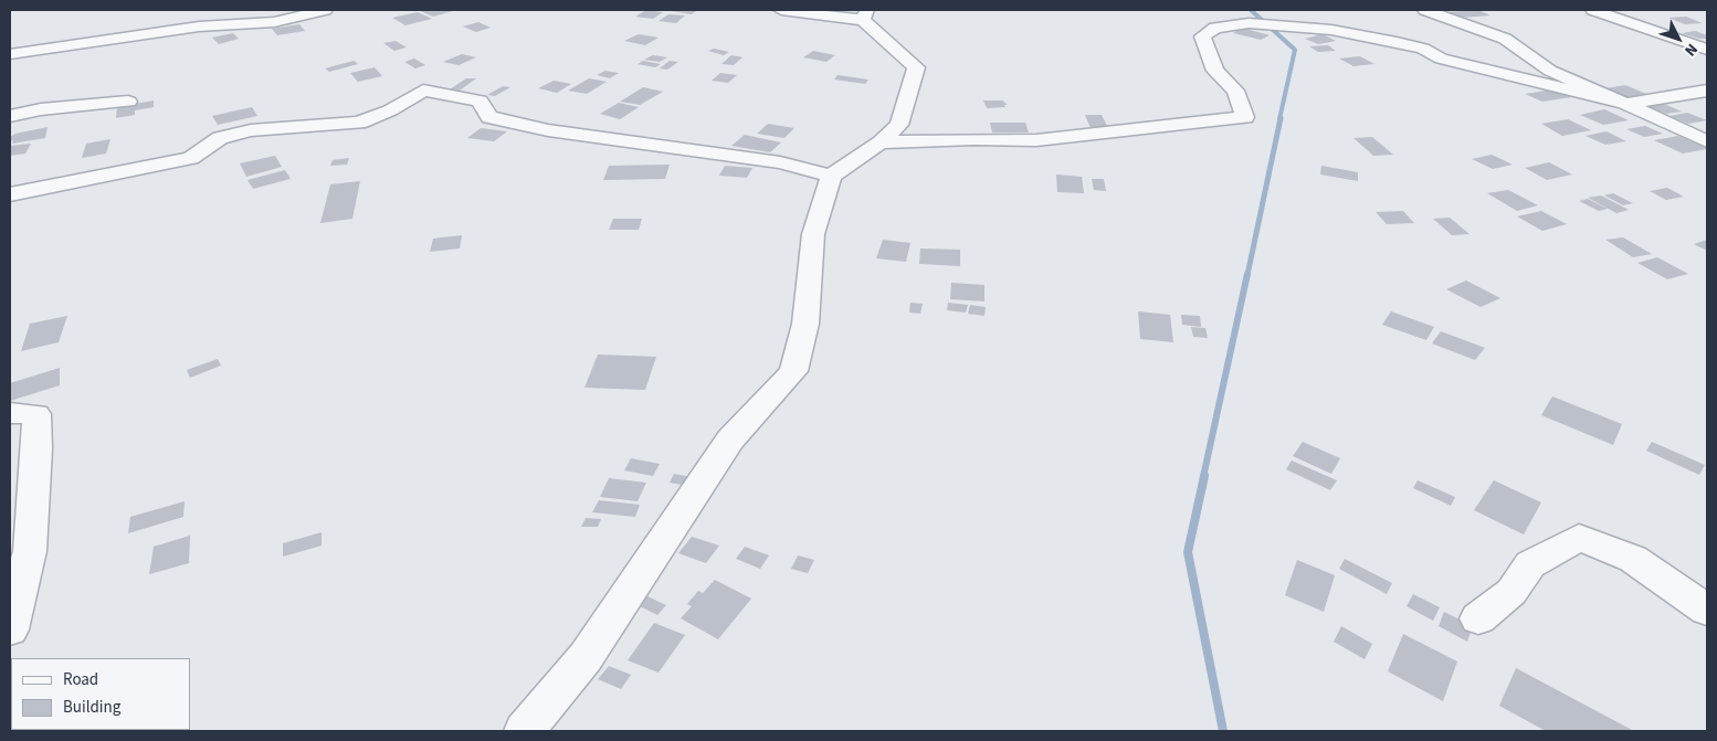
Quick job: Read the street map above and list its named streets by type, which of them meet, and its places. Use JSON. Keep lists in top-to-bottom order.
{
  "legend": ["Road", "Building"],
  "north": "bottom right"
}
